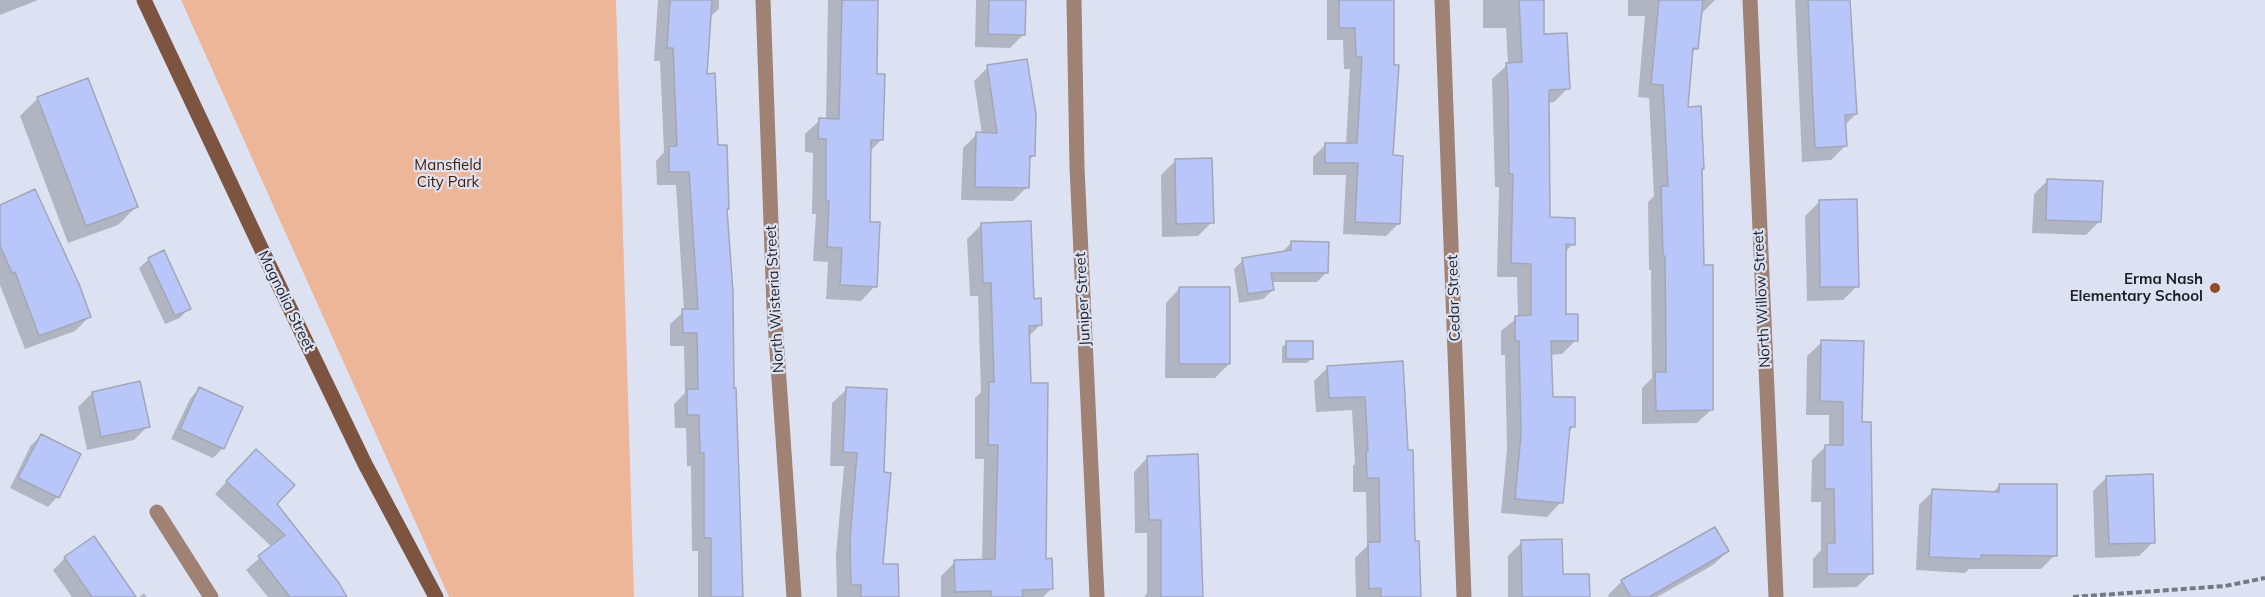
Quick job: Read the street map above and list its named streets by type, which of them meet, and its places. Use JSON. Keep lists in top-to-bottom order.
{
  "streets": {
    "street": [
      "Cedar Street",
      "North Wisteria Street",
      "Juniper Street",
      "North Willow Street",
      "Magnolia Street"
    ]
  },
  "parks": ["Mansfield City Park"],
  "places": ["Erma Nash Elementary School"]
}
